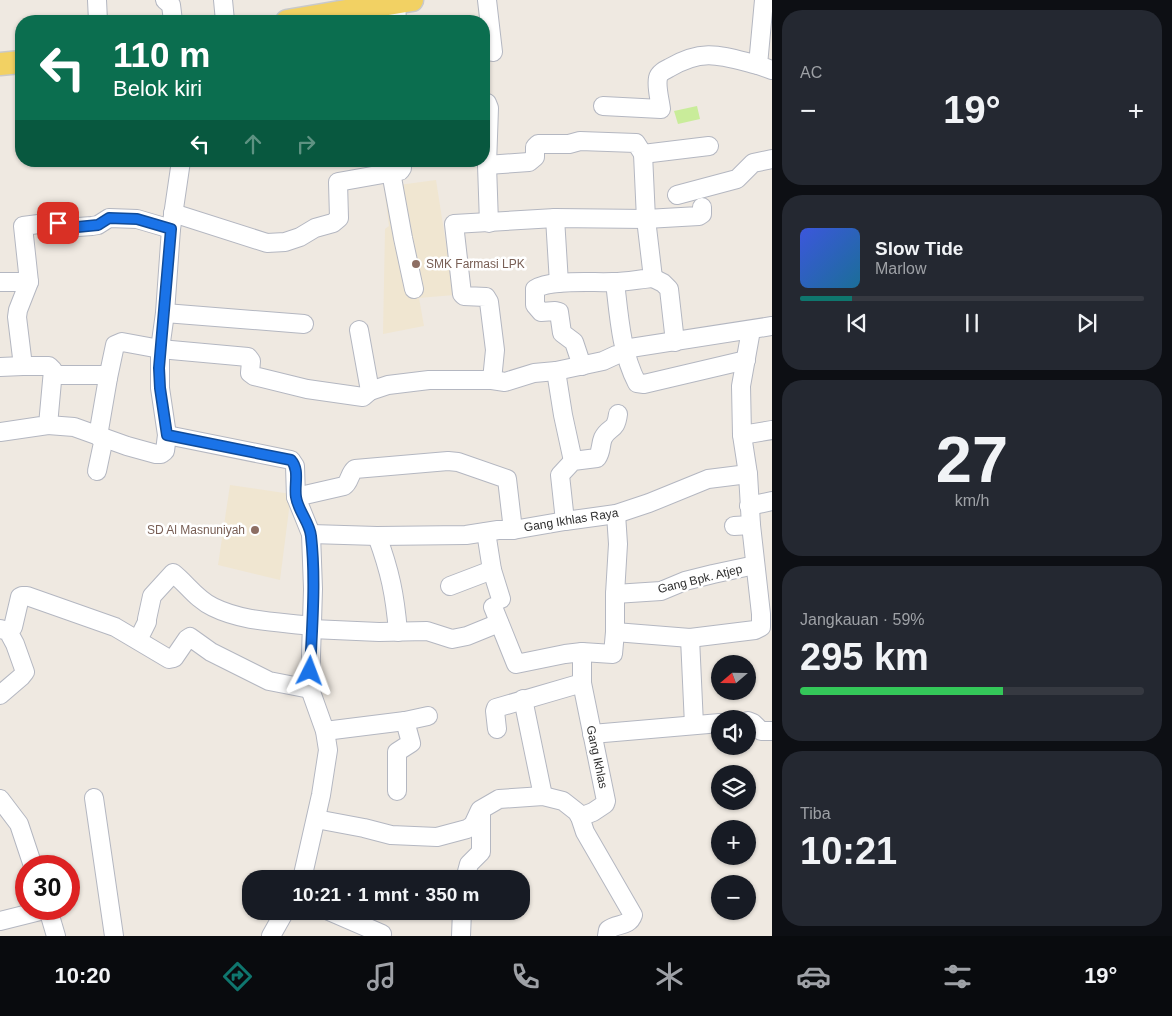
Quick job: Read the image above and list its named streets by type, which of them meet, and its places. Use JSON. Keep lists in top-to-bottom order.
{
  "streets": {
    "street": ["Gang Ikhlas Raya", "Gang Bpk. Atjep", "Gang Ikhlas"]
  },
  "places": ["SMK Farmasi LPK", "SD Al Masnuniyah"],
  "north": "left",
  "page": {
    "tile": [
      "AC",
      ["27", "km/h"],
      ["Jangkauan · 59%", "295 km"],
      ["Tiba", "10:21"]
    ],
    "turn": ["110 m", "Belok kiri"],
    "heat": ["−", "19°", "+"],
    "song": ["Slow Tide", "Marlow"],
    "map_buttons": ["+", "−"],
    "limit": "30",
    "trip": "10:21 · 1 mnt · 350 m",
    "tabs": ["10:20", "19°"]
  }
}
